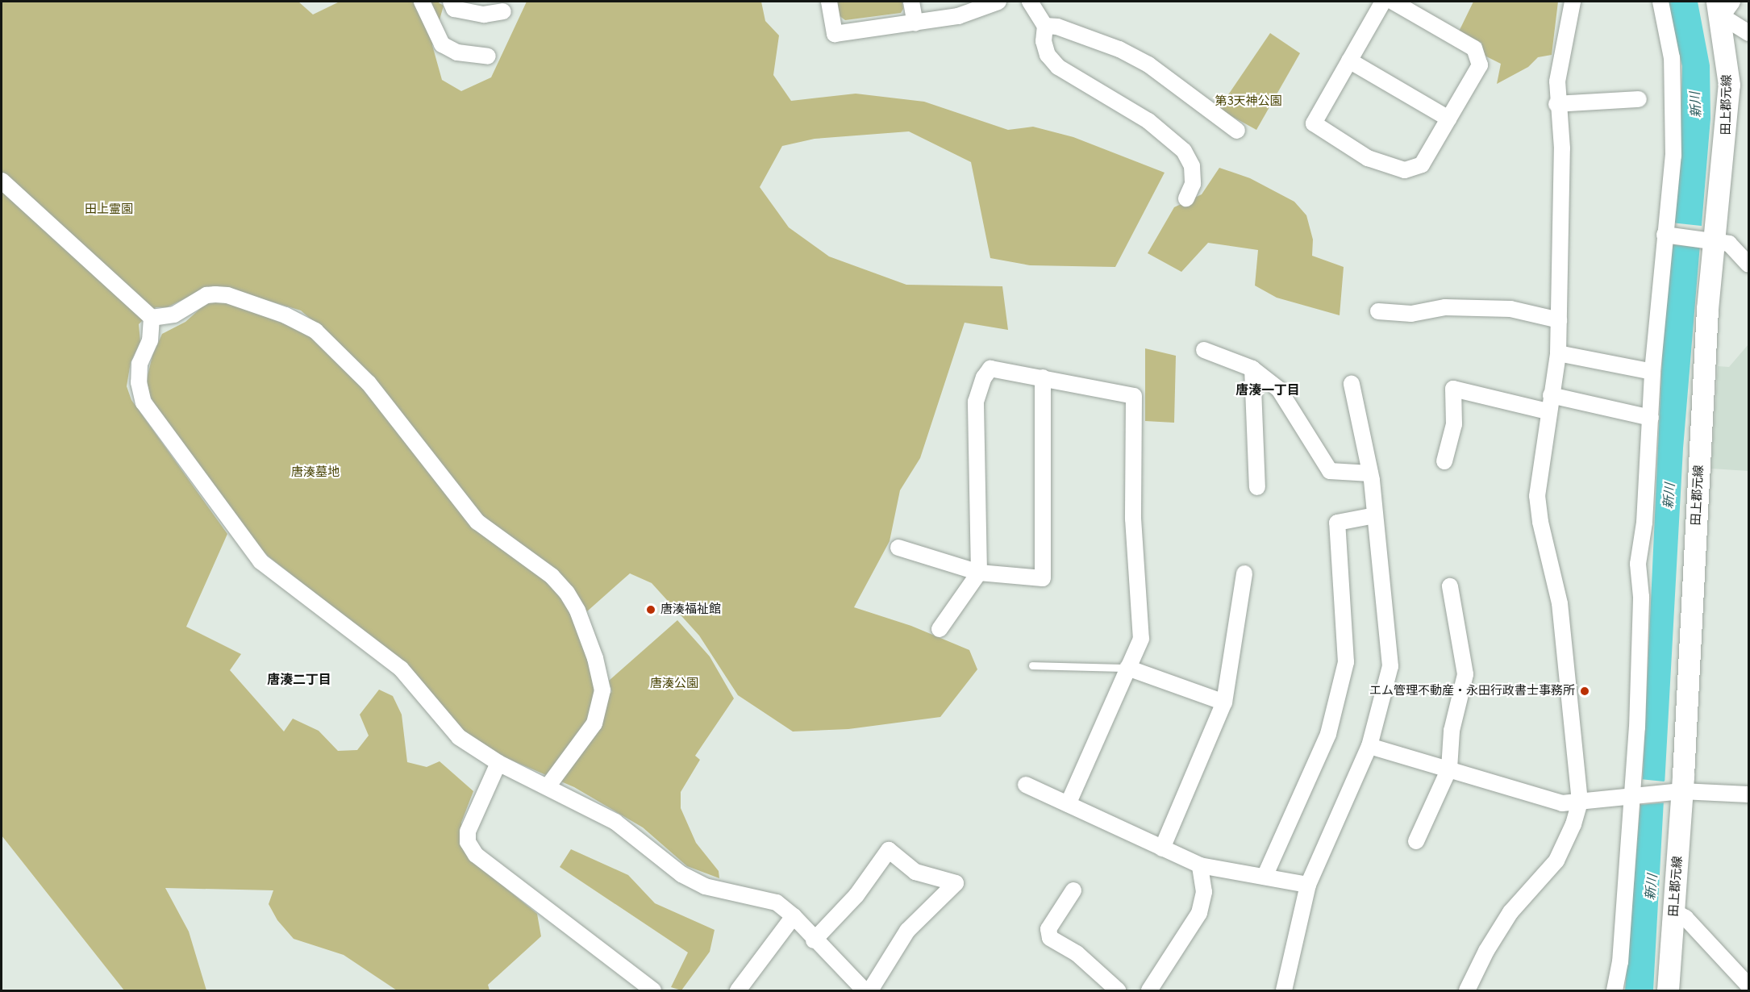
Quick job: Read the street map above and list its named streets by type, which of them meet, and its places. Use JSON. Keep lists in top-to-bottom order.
{
  "streets": {
    "street": ["田上郡元線"]
  },
  "districts": ["唐湊一丁目", "唐湊二丁目"],
  "water": ["新川"],
  "parks": [
    "第3天神公園",
    "田上霊園",
    "唐湊墓地",
    "唐湊公園"
  ],
  "places": ["唐湊福祉館", "エム管理不動産・永田行政書士事務所"]
}
